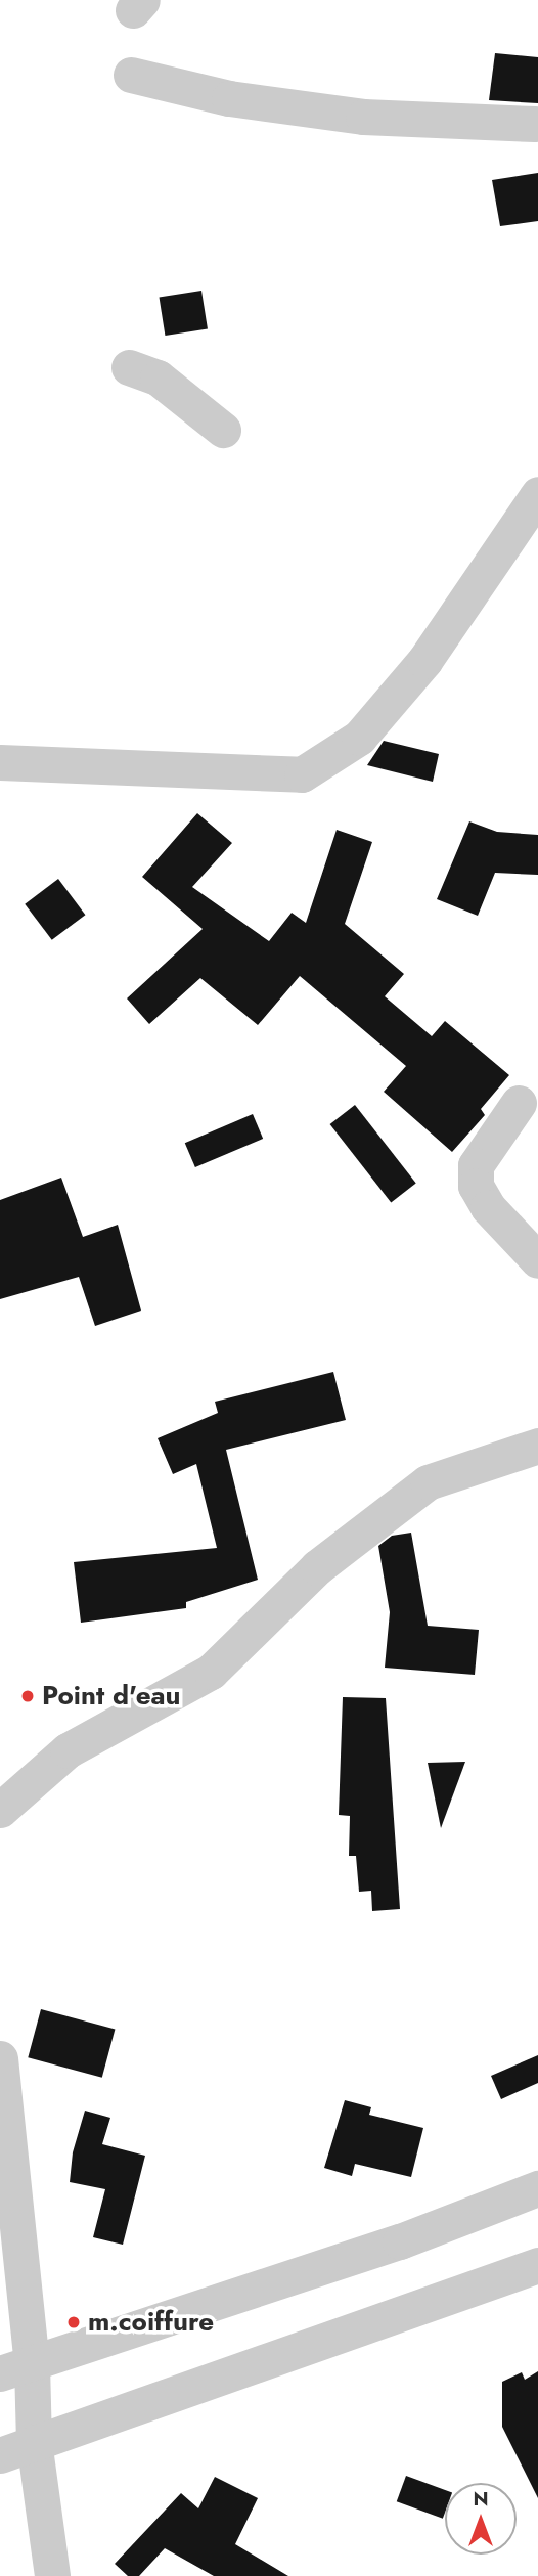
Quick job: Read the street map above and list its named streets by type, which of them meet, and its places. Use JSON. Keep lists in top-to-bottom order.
{
  "places": ["Point d'eau", "m.coiffure"],
  "north": "top"
}
